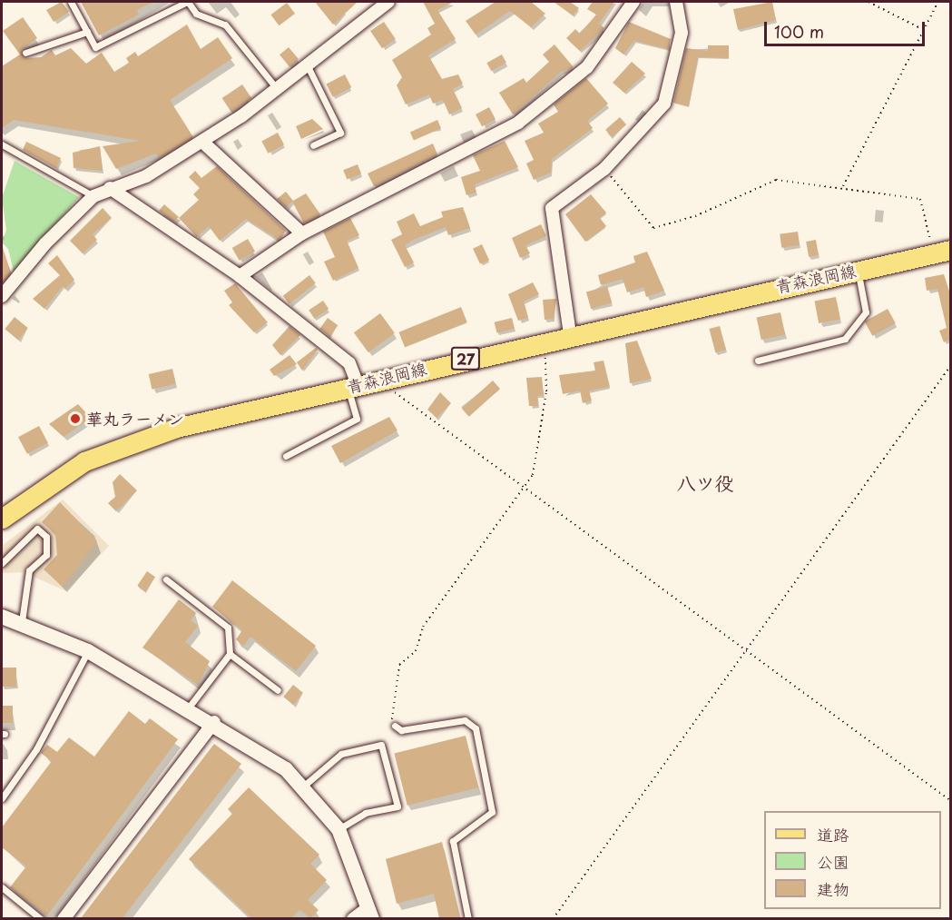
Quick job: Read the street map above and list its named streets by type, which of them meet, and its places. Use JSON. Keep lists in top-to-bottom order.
{
  "streets": {
    "main road": ["青森浪岡線", "27"]
  },
  "districts": ["八ツ役"],
  "places": ["華丸ラーメン"],
  "legend": ["道路", "公園", "建物"],
  "scale_bar": "100 m"
}
